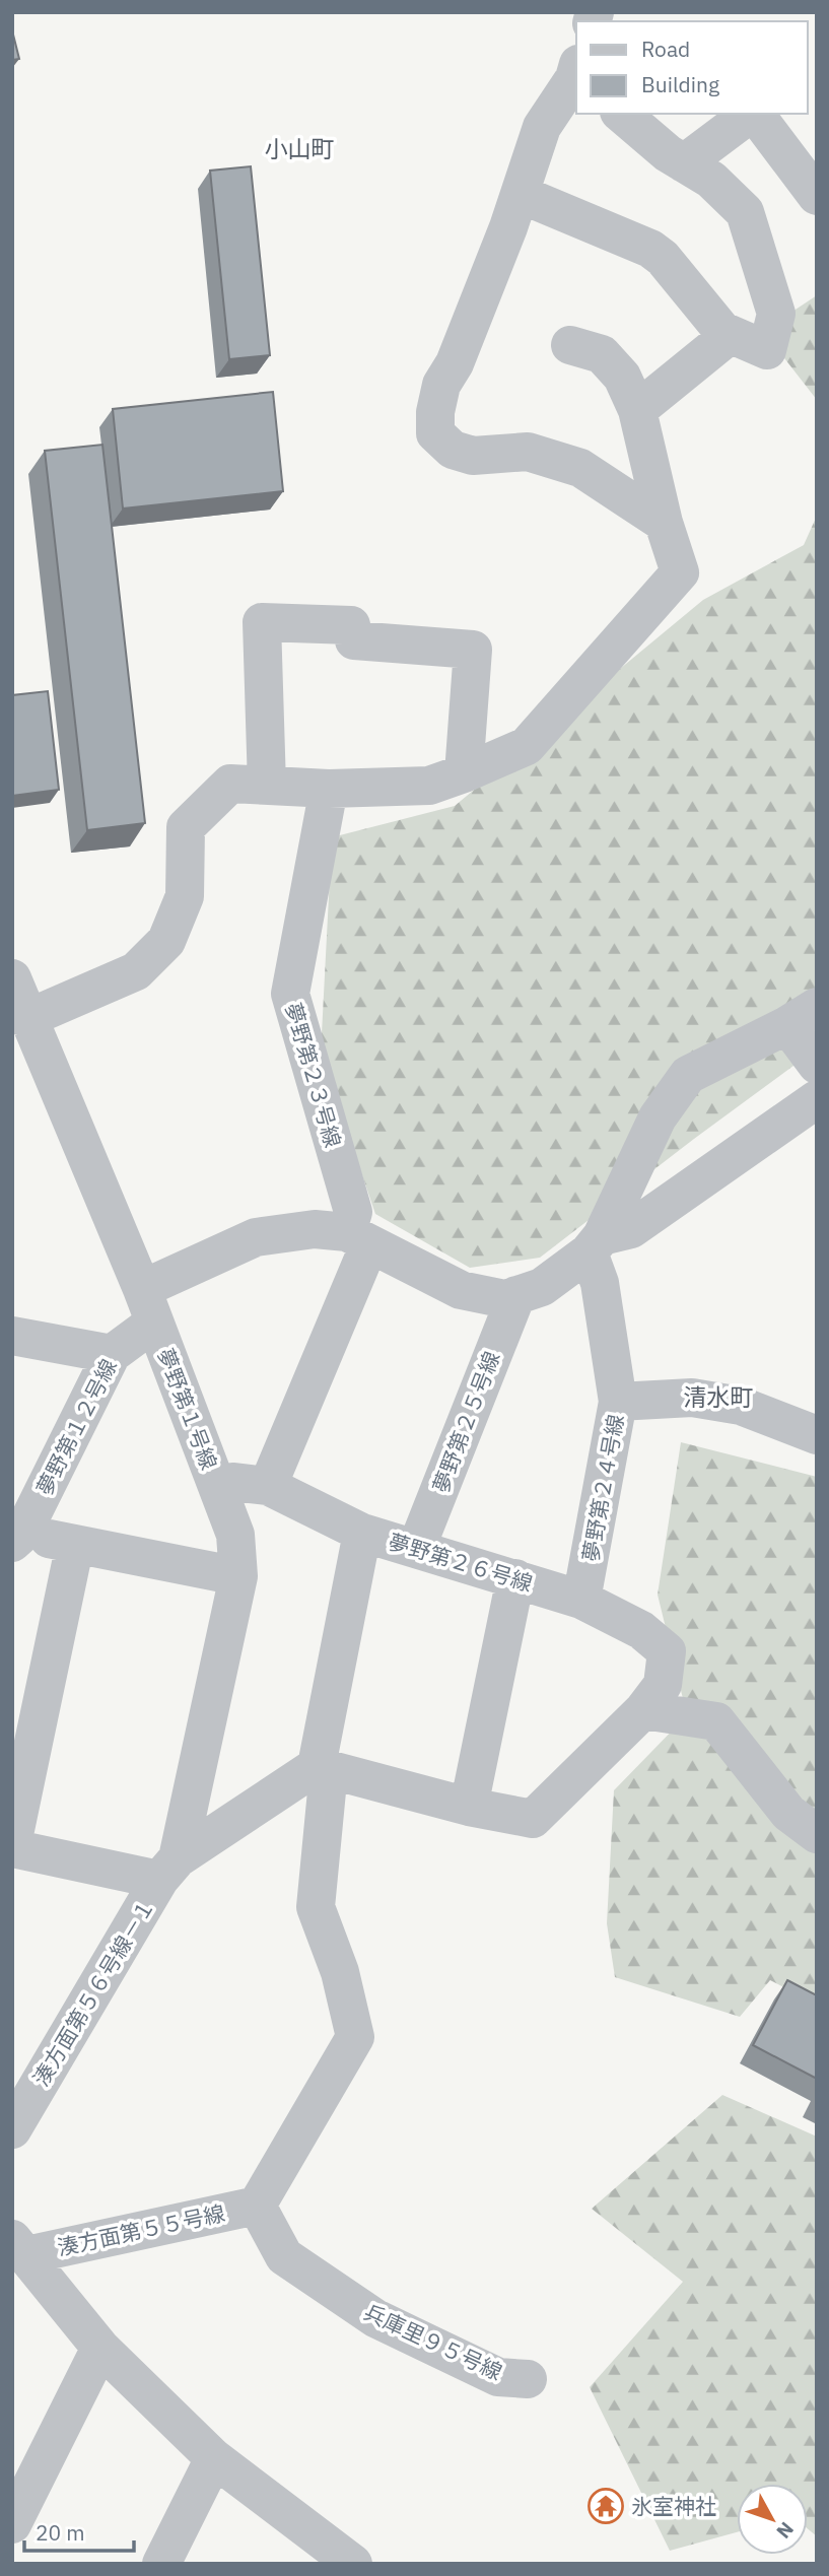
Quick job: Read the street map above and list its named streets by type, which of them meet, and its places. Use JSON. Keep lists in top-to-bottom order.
{
  "streets": {
    "street": [
      "夢野第２３号線",
      "夢野第１号線",
      "夢野第２５号線",
      "夢野第１２号線",
      "夢野第２４号線",
      "夢野第２６号線",
      "湊方面第５６号線－１",
      "湊方面第５５号線",
      "兵庫里９５号線"
    ]
  },
  "crossings": [
    ["夢野第２３号線", "夢野第１２号線"],
    ["夢野第２３号線", "夢野第２６号線"],
    ["夢野第１号線", "夢野第１２号線"],
    ["夢野第１号線", "夢野第２６号線"],
    ["夢野第１号線", "湊方面第５６号線－１"],
    ["夢野第２５号線", "夢野第１２号線"],
    ["夢野第２５号線", "夢野第２６号線"],
    ["夢野第１２号線", "夢野第２４号線"],
    ["夢野第２４号線", "夢野第２６号線"],
    ["湊方面第５５号線", "兵庫里９５号線"]
  ],
  "districts": ["小山町", "清水町"],
  "places": {
    "temple": ["氷室神社"]
  },
  "legend": ["Road", "Building"],
  "scale_bar": "20 m",
  "north": "bottom right"
}
